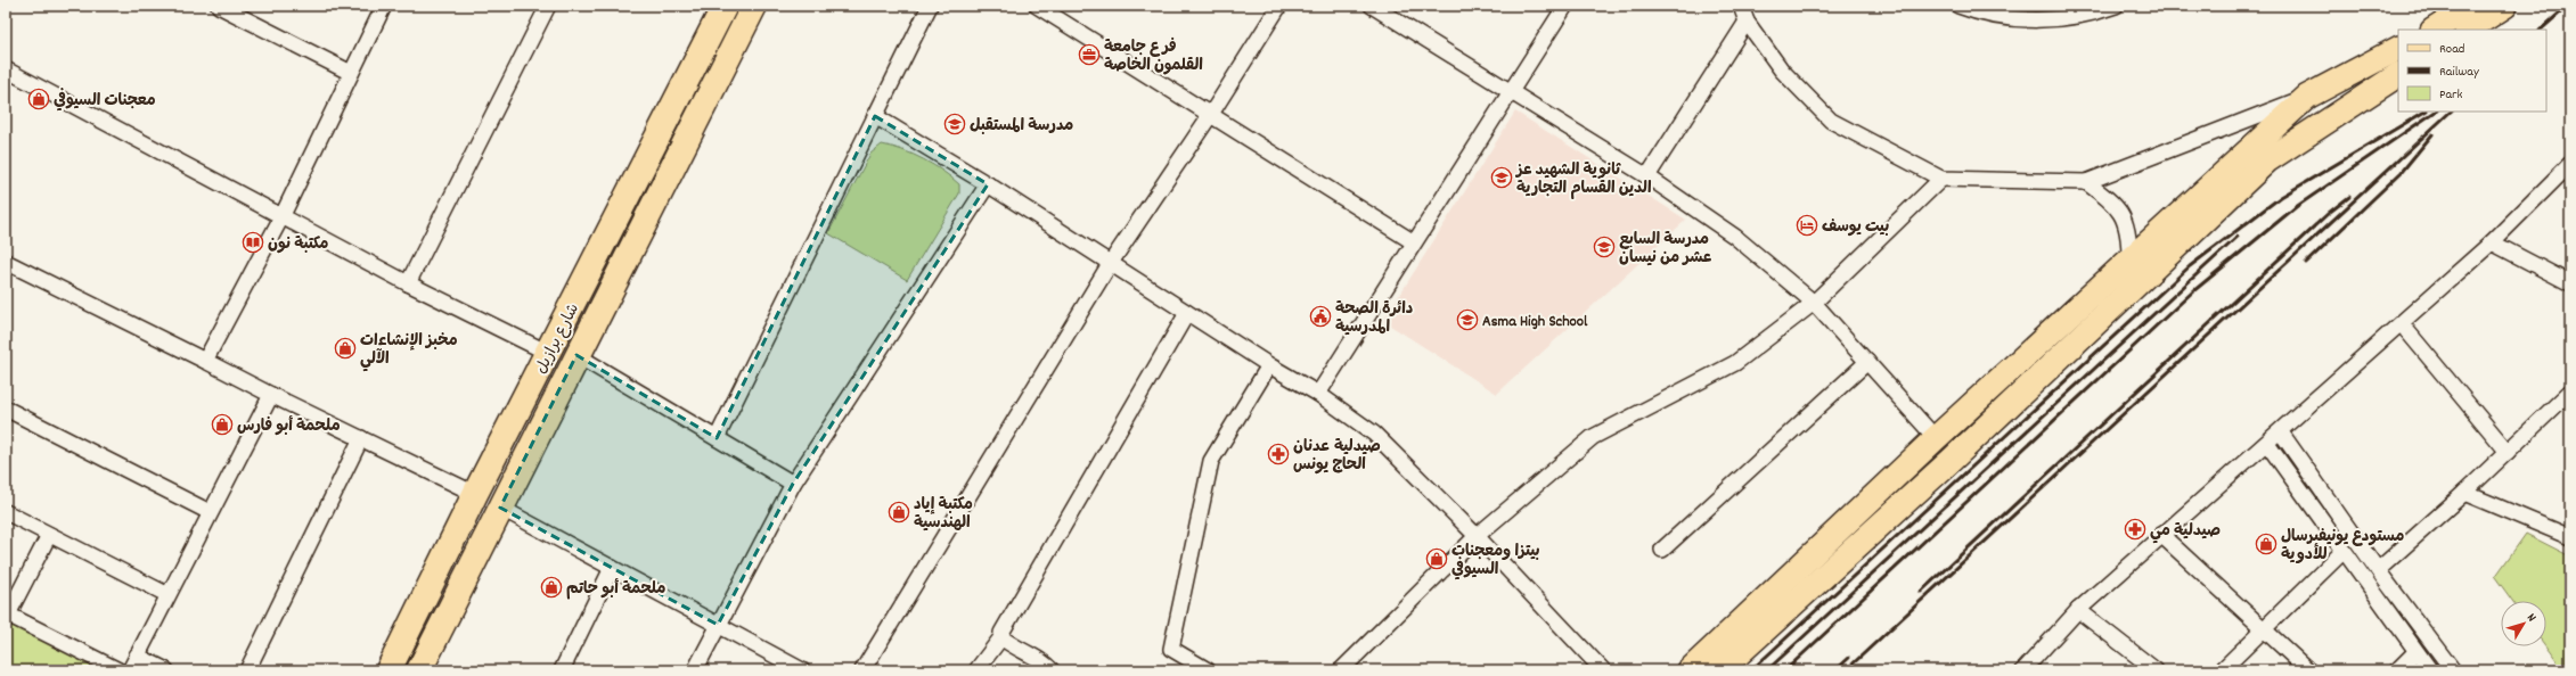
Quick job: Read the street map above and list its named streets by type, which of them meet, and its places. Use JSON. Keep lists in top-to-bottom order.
{
  "streets": {
    "highway": ["شارع برازيل"]
  },
  "places": {
    "office": ["فرع جامعة القلمون الخاصة"],
    "shop": [
      "معجنات السيوفي",
      "مخبز الإنشاءات الآلي",
      "ملحمة أبو فارس",
      "مكتبة إياد الهندسية",
      "مستودع يونيفيرسال للأدوية",
      "بيتزا ومعجنات السيوفي",
      "ملحمة أبو حاتم"
    ],
    "school or university": [
      "مدرسة المستقبل",
      "ثانوية الشهيد عز الدين القسام التجارية",
      "مدرسة السابع عشر من نيسان",
      "Asma High School"
    ],
    "hotel": ["بيت يوسف"],
    "library": ["مكتبة نون"],
    "public building": ["دائرة الصحة المدرسية"],
    "pharmacy": ["صيدلية عدنان الحاج يونس", "صيدلية مي"]
  },
  "legend": ["Road", "Railway", "Park"],
  "north": "top right"
}
